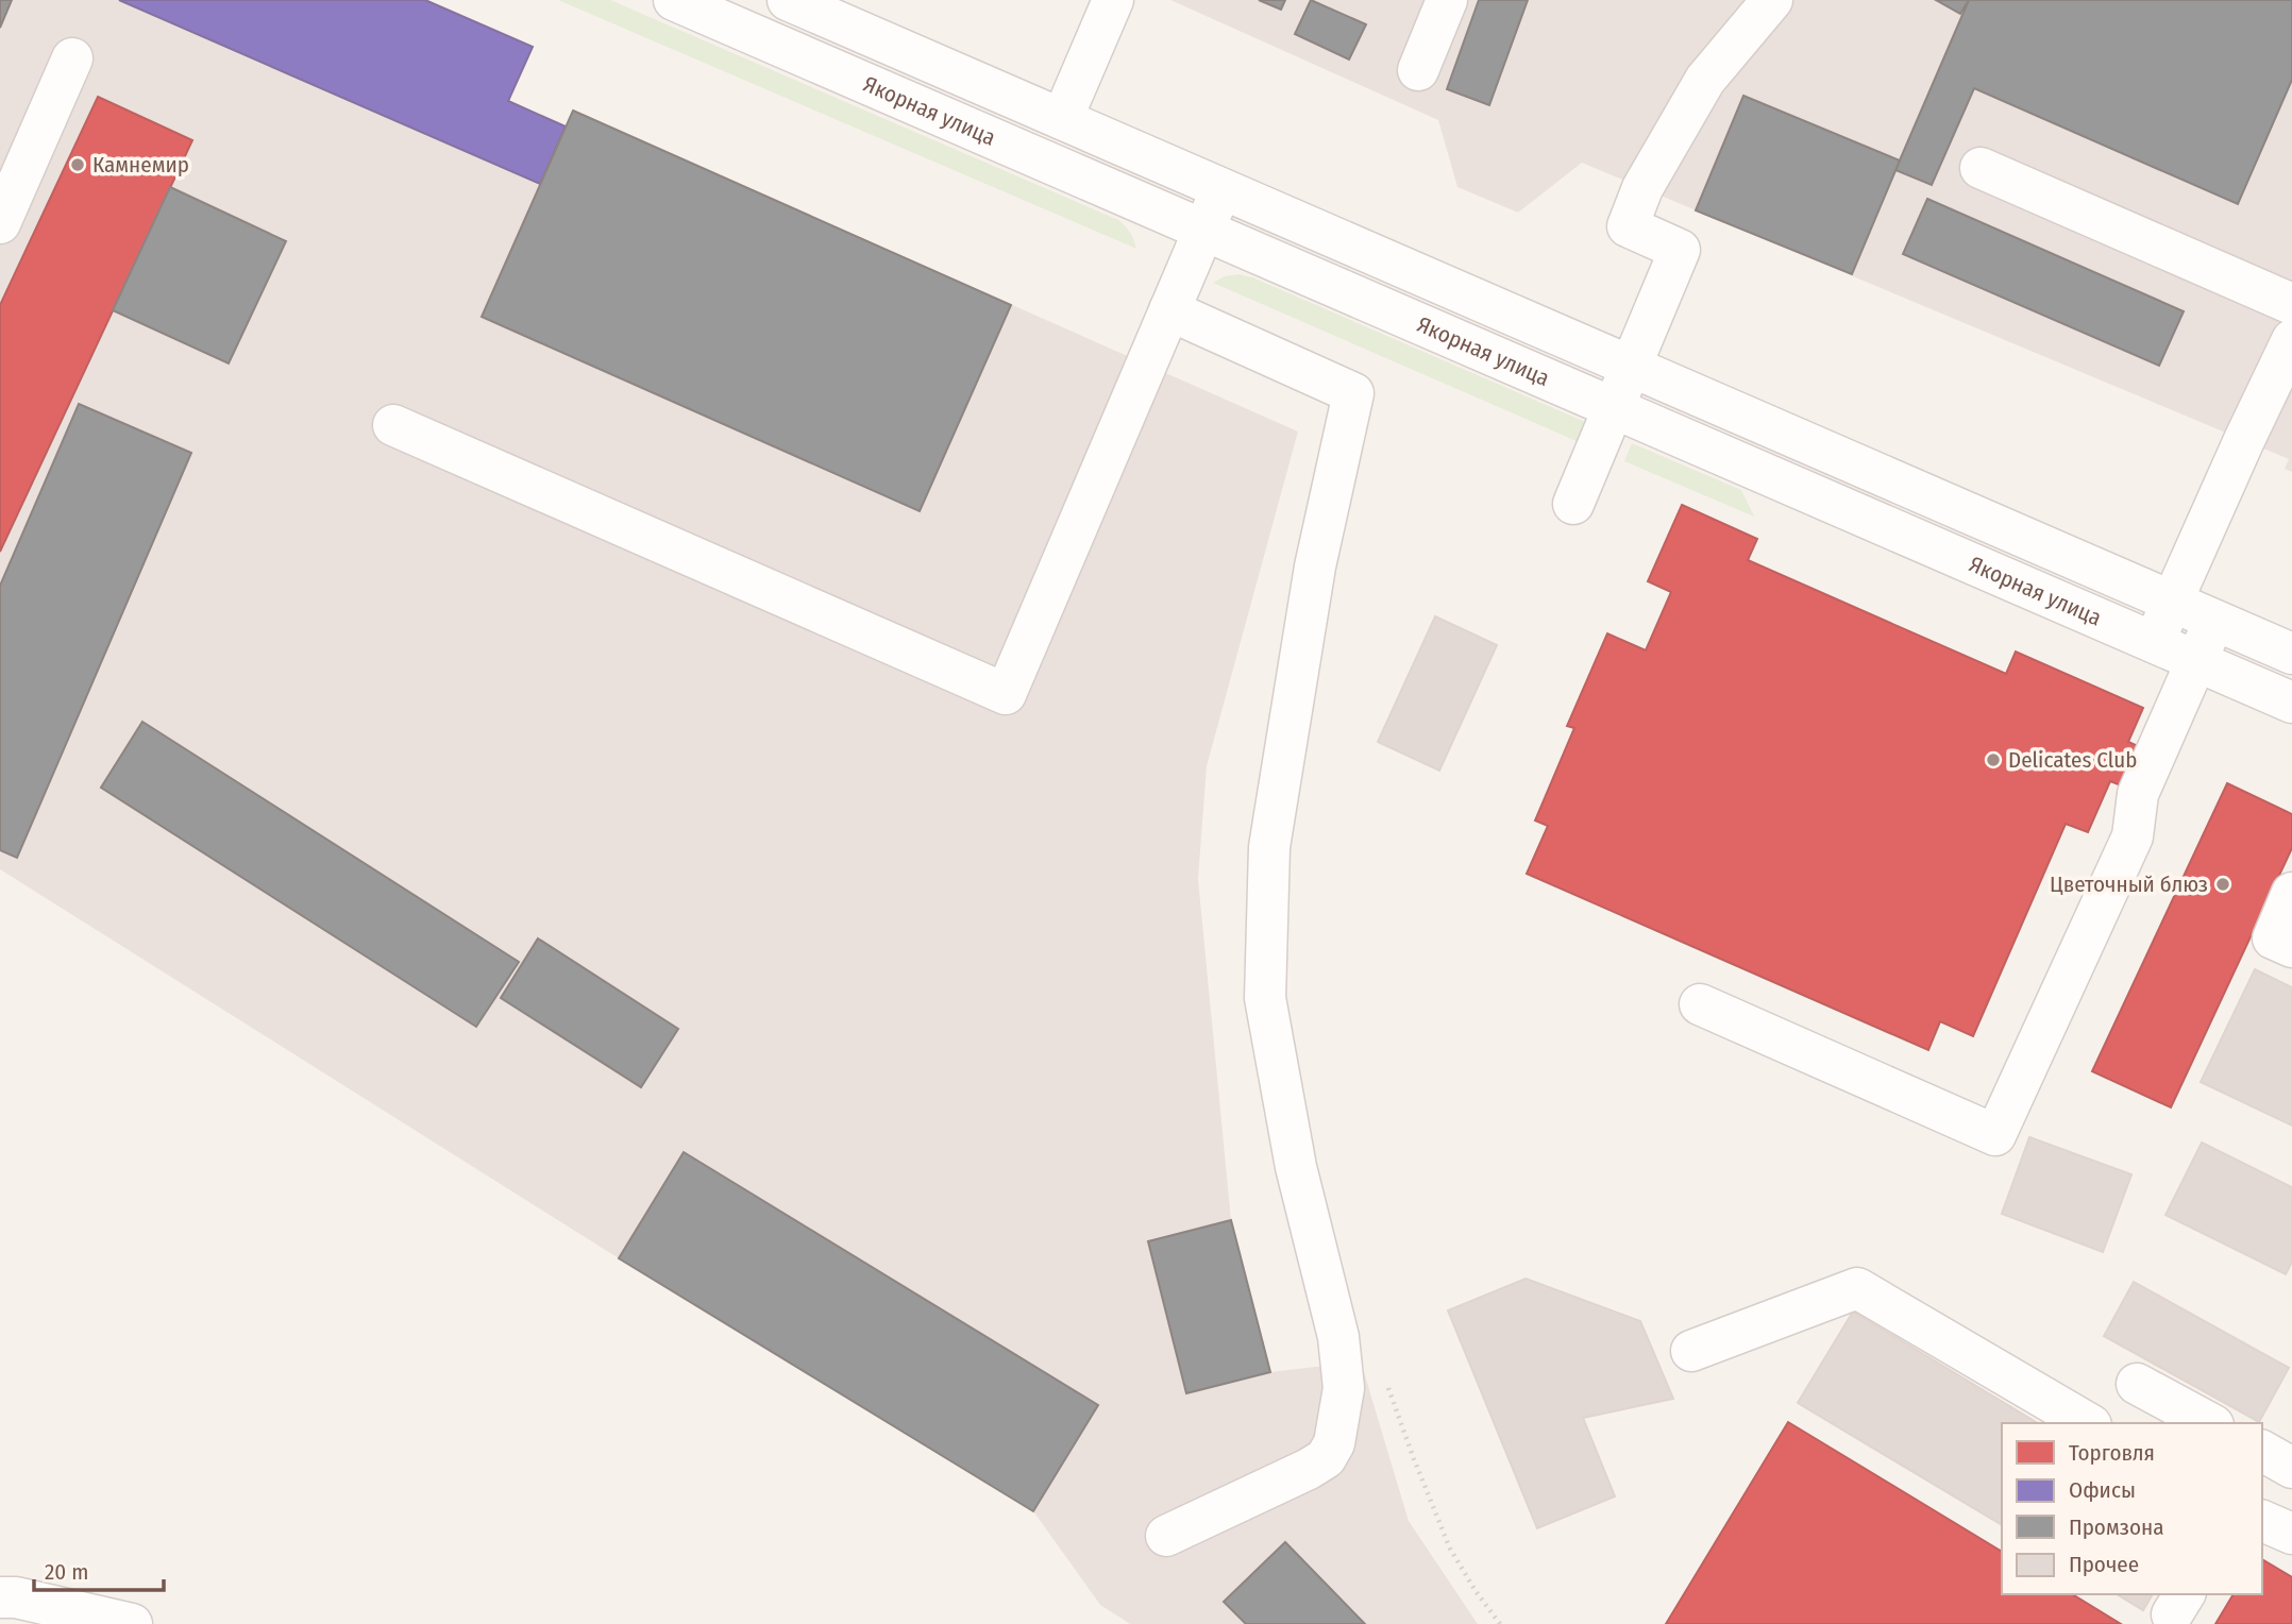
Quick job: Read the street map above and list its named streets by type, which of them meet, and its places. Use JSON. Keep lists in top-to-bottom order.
{
  "streets": {
    "street": ["Якорная улица"]
  },
  "places": ["Камнемир", "Delicates Club", "Цветочный блюз"],
  "legend": [
    "Торговля",
    "Офисы",
    "Промзона",
    "Прочее"
  ],
  "scale_bar": "20 m"
}
